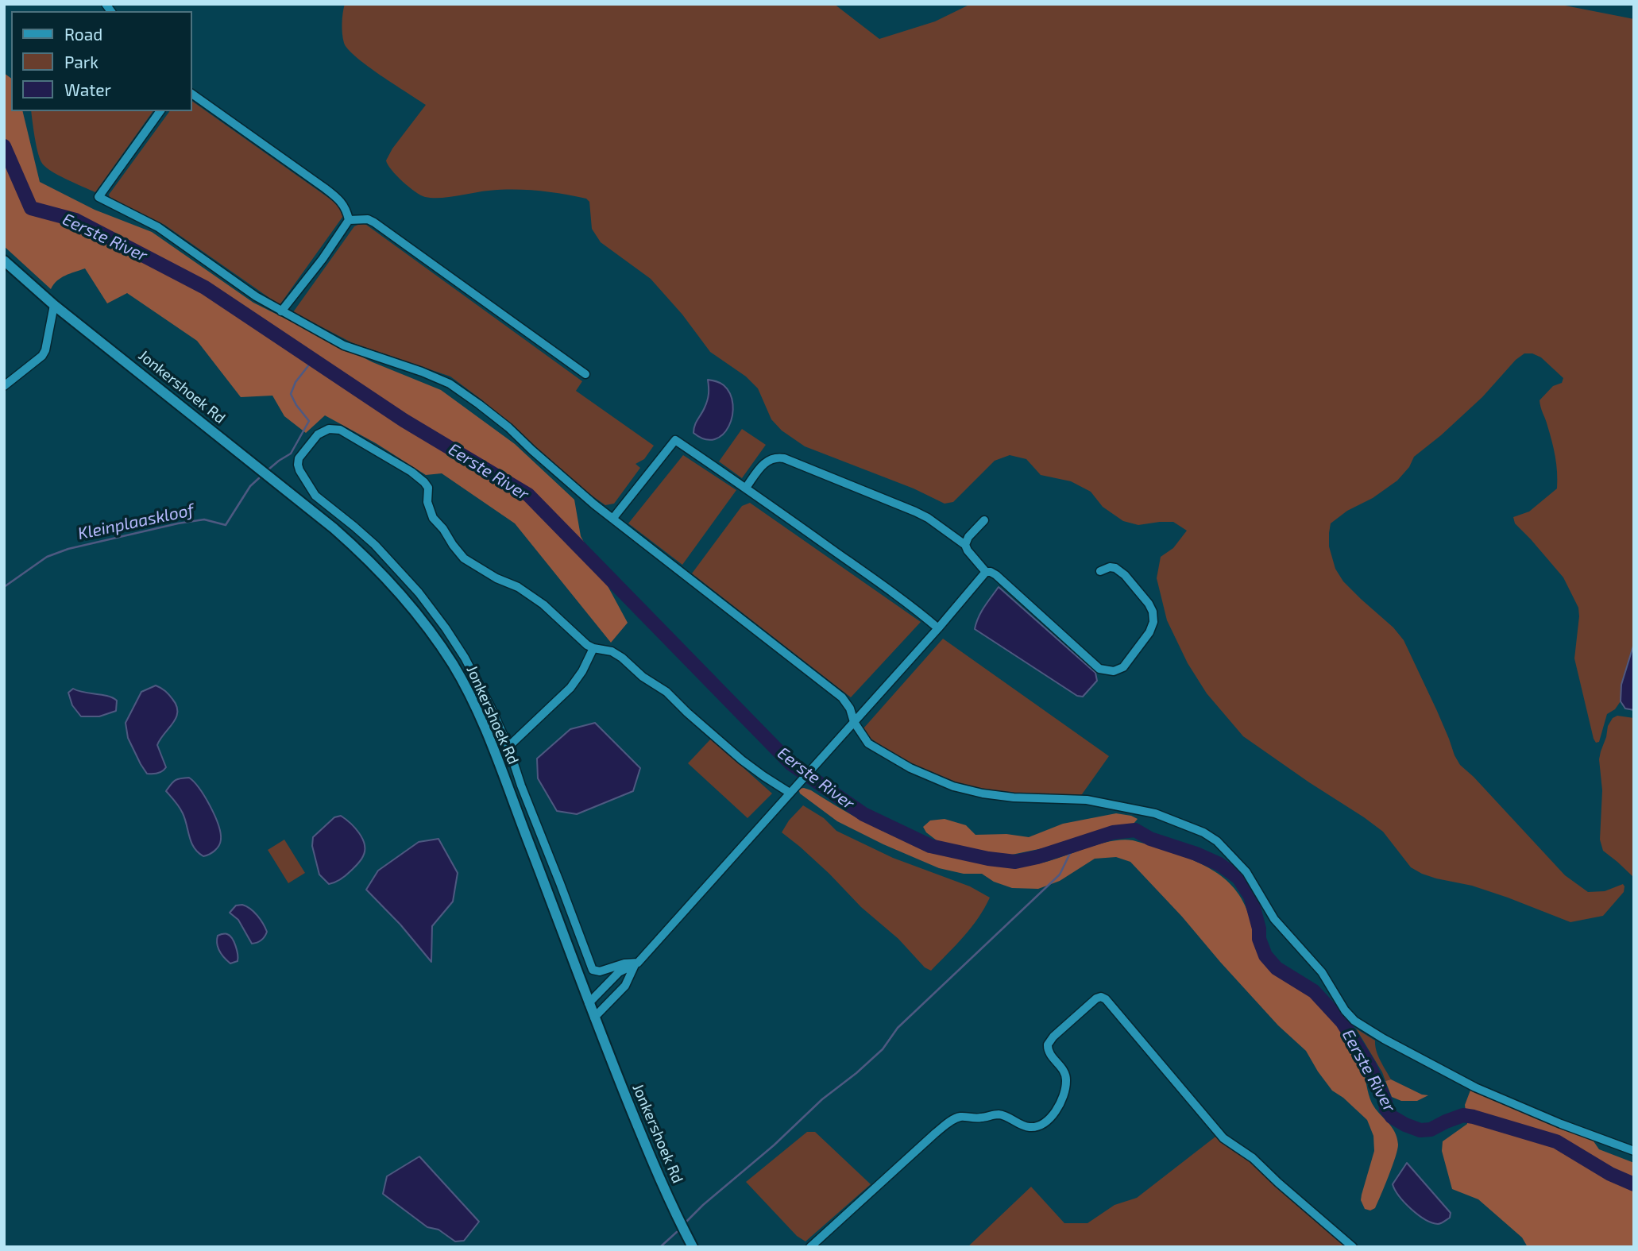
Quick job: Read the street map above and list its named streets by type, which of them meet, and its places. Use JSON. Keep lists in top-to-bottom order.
{
  "streets": {
    "street": ["Jonkershoek Rd"]
  },
  "water": ["Eerste River", "Kleinplaaskloof"],
  "legend": ["Road", "Park", "Water"]
}
